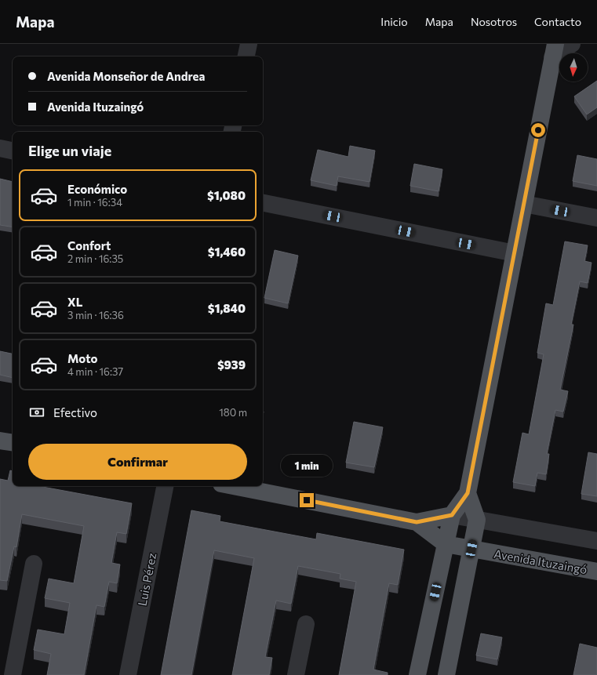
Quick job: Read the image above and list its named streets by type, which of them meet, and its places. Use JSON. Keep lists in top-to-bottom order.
{
  "streets": {
    "main road": ["Avenida Ituzaingó"],
    "street": ["Luis Pérez"]
  },
  "north": "bottom",
  "page": {
    "header": "Mapa",
    "nav": [
      "Inicio",
      "Mapa",
      "Nosotros",
      "Contacto"
    ],
    "banner": ["Avenida Monseñor de Andrea", "Avenida Ituzaingó"],
    "heading": "Elige un viaje",
    "list": [
      {
        "name": "Económico",
        "note": "1 min · 16:34",
        "value": "$1,080"
      },
      {
        "name": "Confort",
        "note": "2 min · 16:35",
        "value": "$1,460"
      },
      {
        "name": "XL",
        "note": "3 min · 16:36",
        "value": "$1,840"
      },
      {
        "name": "Moto",
        "note": "4 min · 16:37",
        "value": "$939"
      }
    ],
    "pay": ["Efectivo", "180 m"],
    "buttons": "Confirmar",
    "bubble": "1 min"
  }
}
